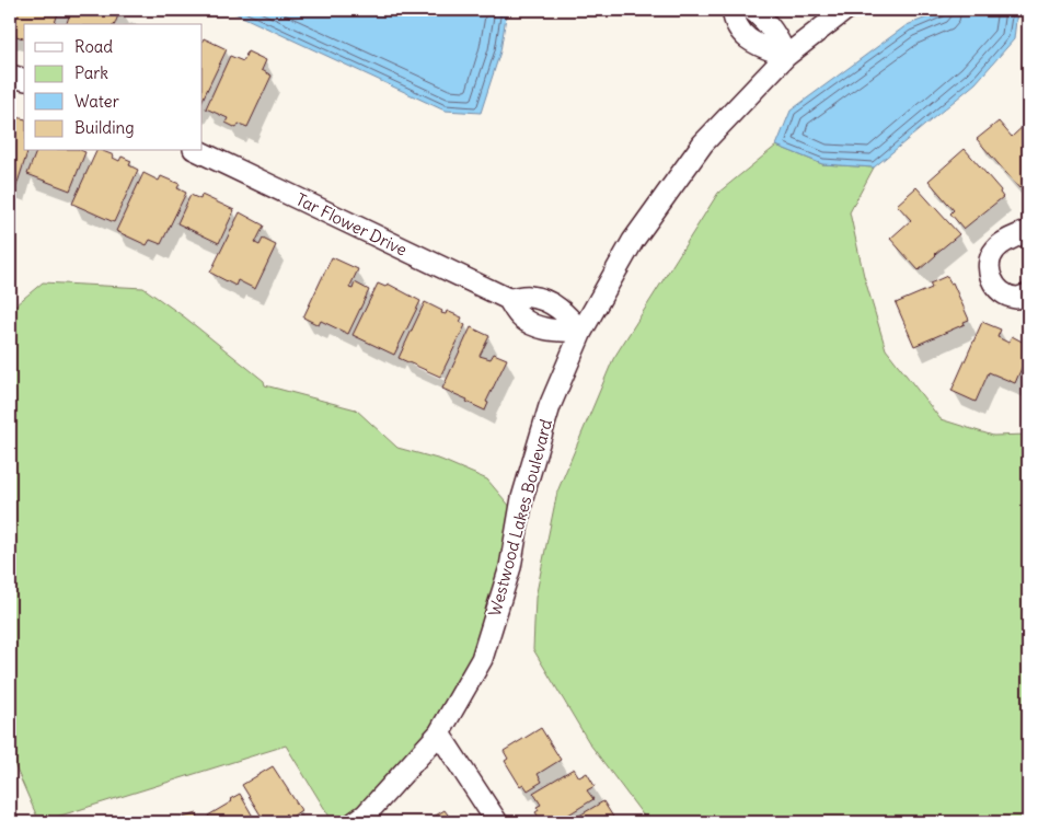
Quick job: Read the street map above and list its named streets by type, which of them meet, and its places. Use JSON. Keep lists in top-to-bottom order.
{
  "streets": {
    "street": ["Tar Flower Drive", "Westwood Lakes Boulevard"]
  },
  "crossings": [
    ["Tar Flower Drive", "Westwood Lakes Boulevard"]
  ],
  "legend": [
    "Road",
    "Park",
    "Water",
    "Building"
  ]
}
